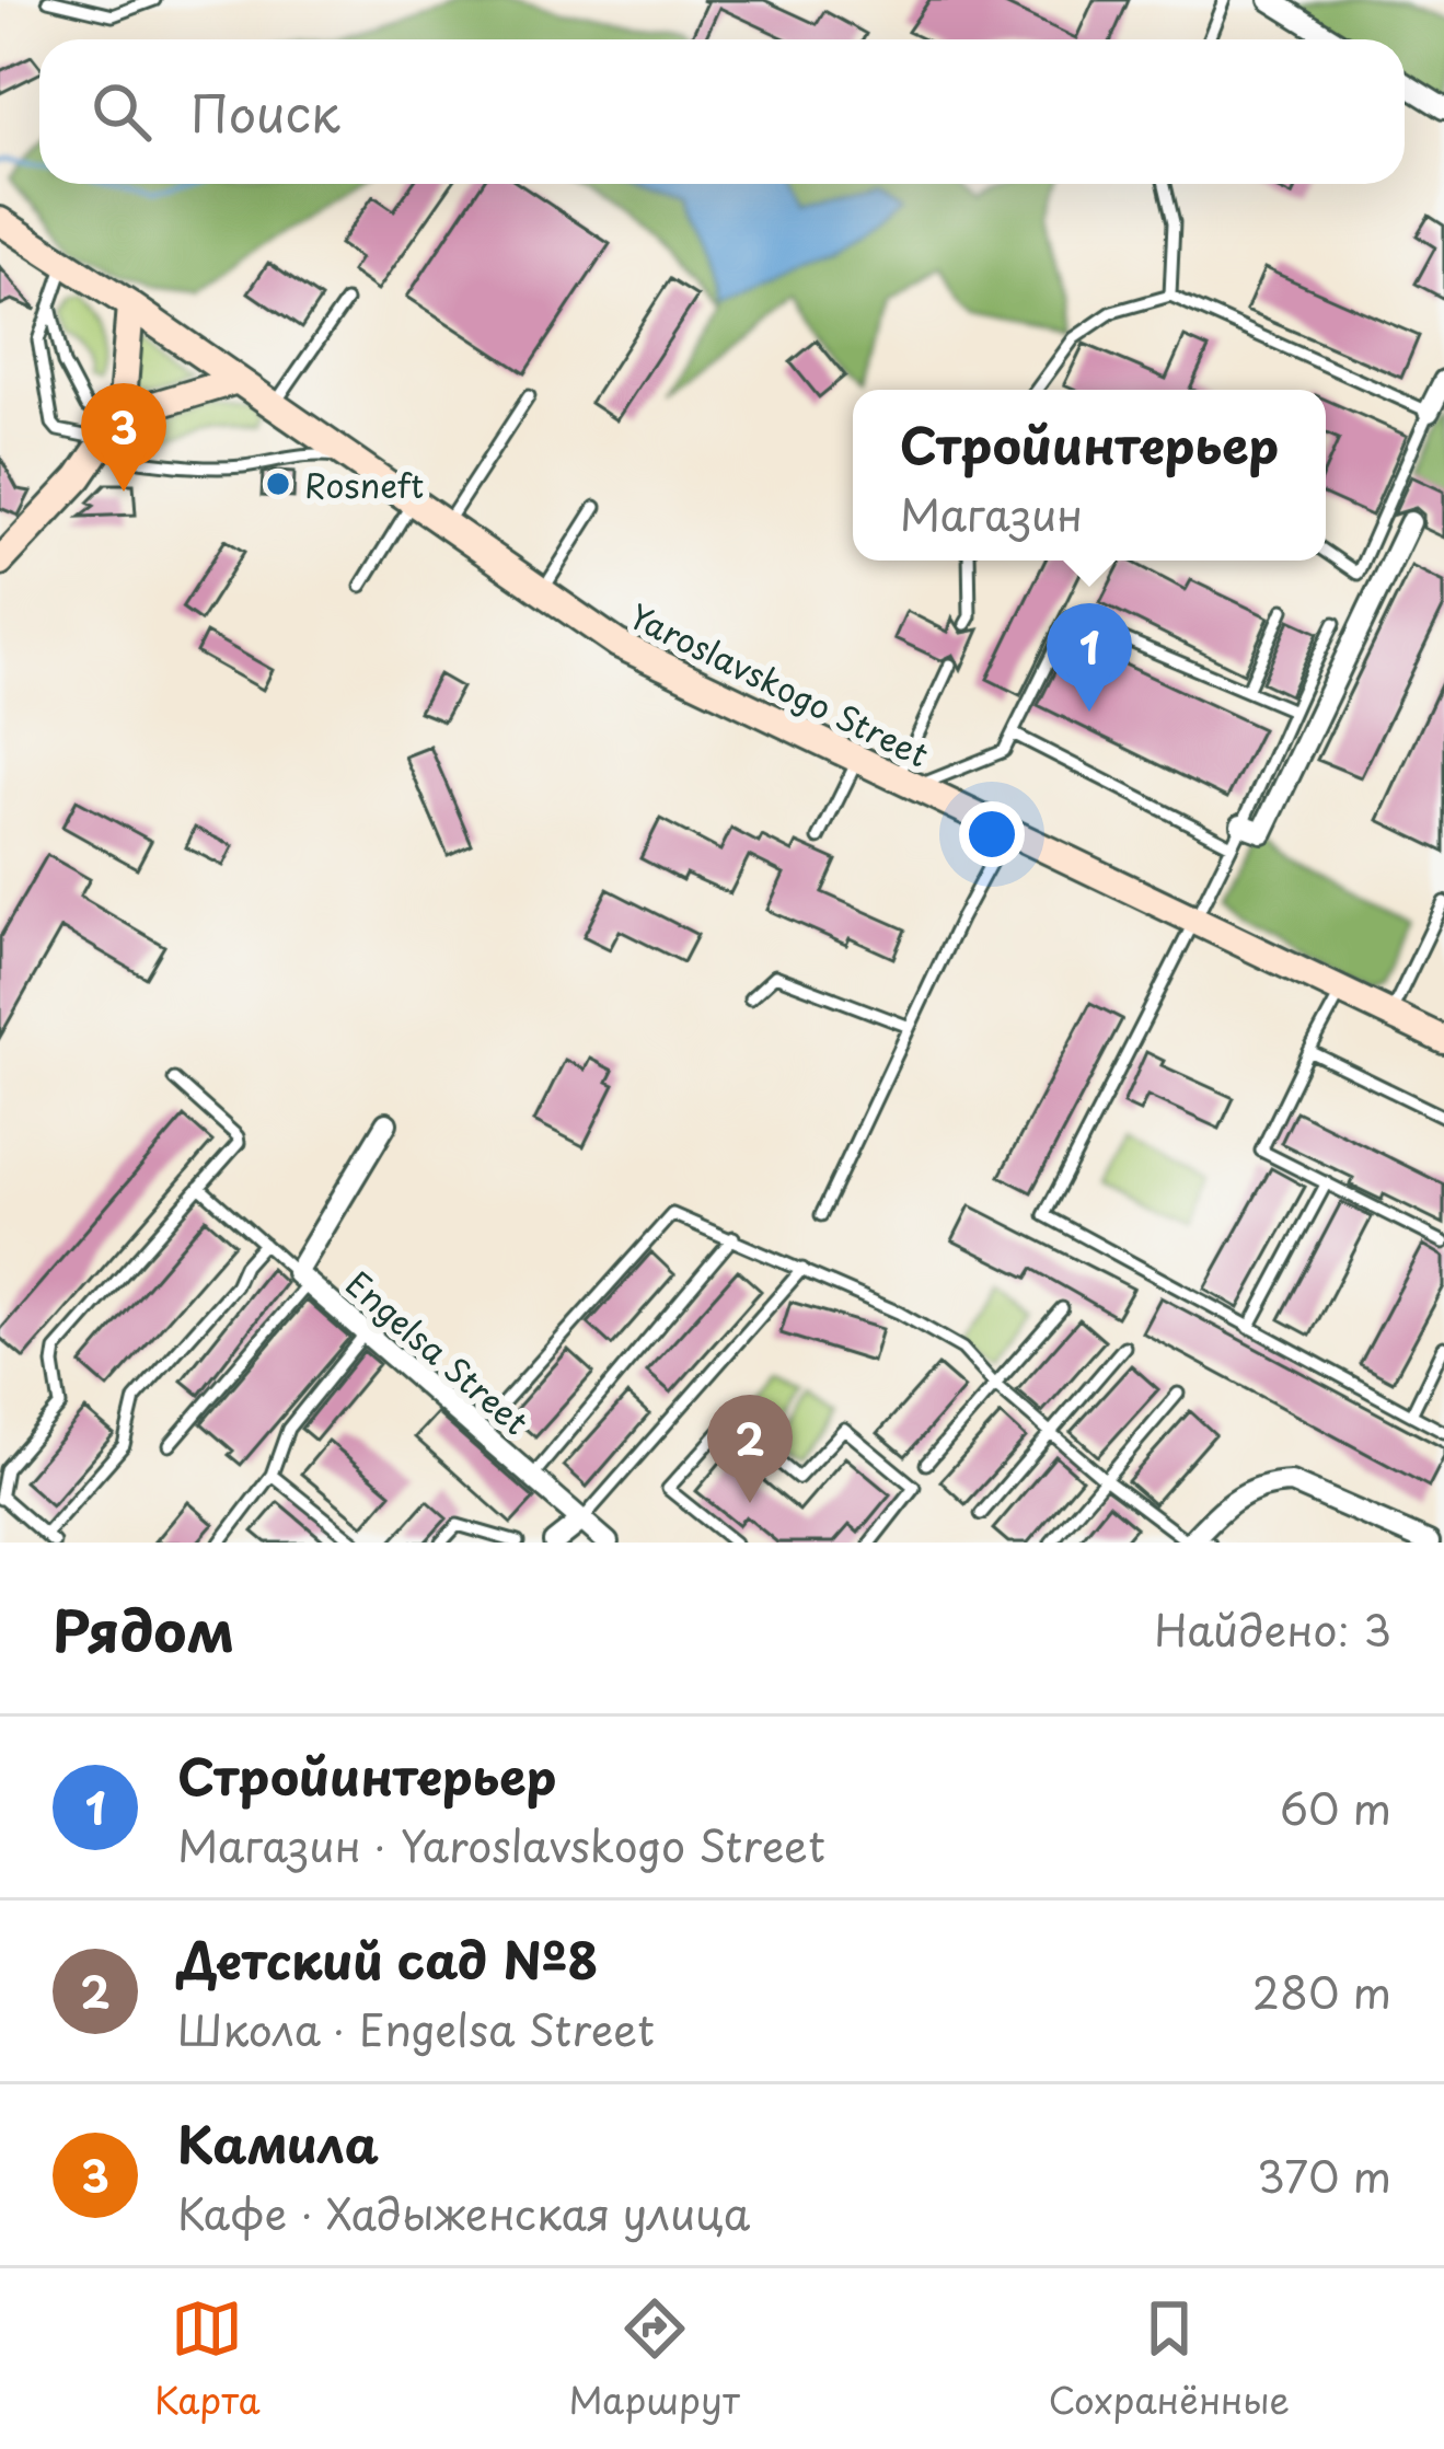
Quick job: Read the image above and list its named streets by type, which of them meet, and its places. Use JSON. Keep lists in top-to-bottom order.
{
  "streets": {
    "street": ["Yaroslavskogo Street", "Engelsa Street"]
  },
  "places": ["Rosneft"],
  "page": {
    "search": "Поиск",
    "pins": ["3", "1", "2"],
    "popup": ["Стройинтерьер", "Магазин"],
    "heading": ["Рядом", "Найдено: 3"],
    "list": [
      {
        "mark": "1",
        "name": "Стройинтерьер",
        "note": "Магазин · Yaroslavskogo Street",
        "value": "60 m"
      },
      {
        "mark": "2",
        "name": "Детский сад №8",
        "note": "Школа · Engelsa Street",
        "value": "280 m"
      },
      {
        "mark": "3",
        "name": "Камила",
        "note": "Кафе · Хадыженская улица",
        "value": "370 m"
      }
    ],
    "nav": ["Карта", "Маршрут", "Сохранённые"]
  }
}
